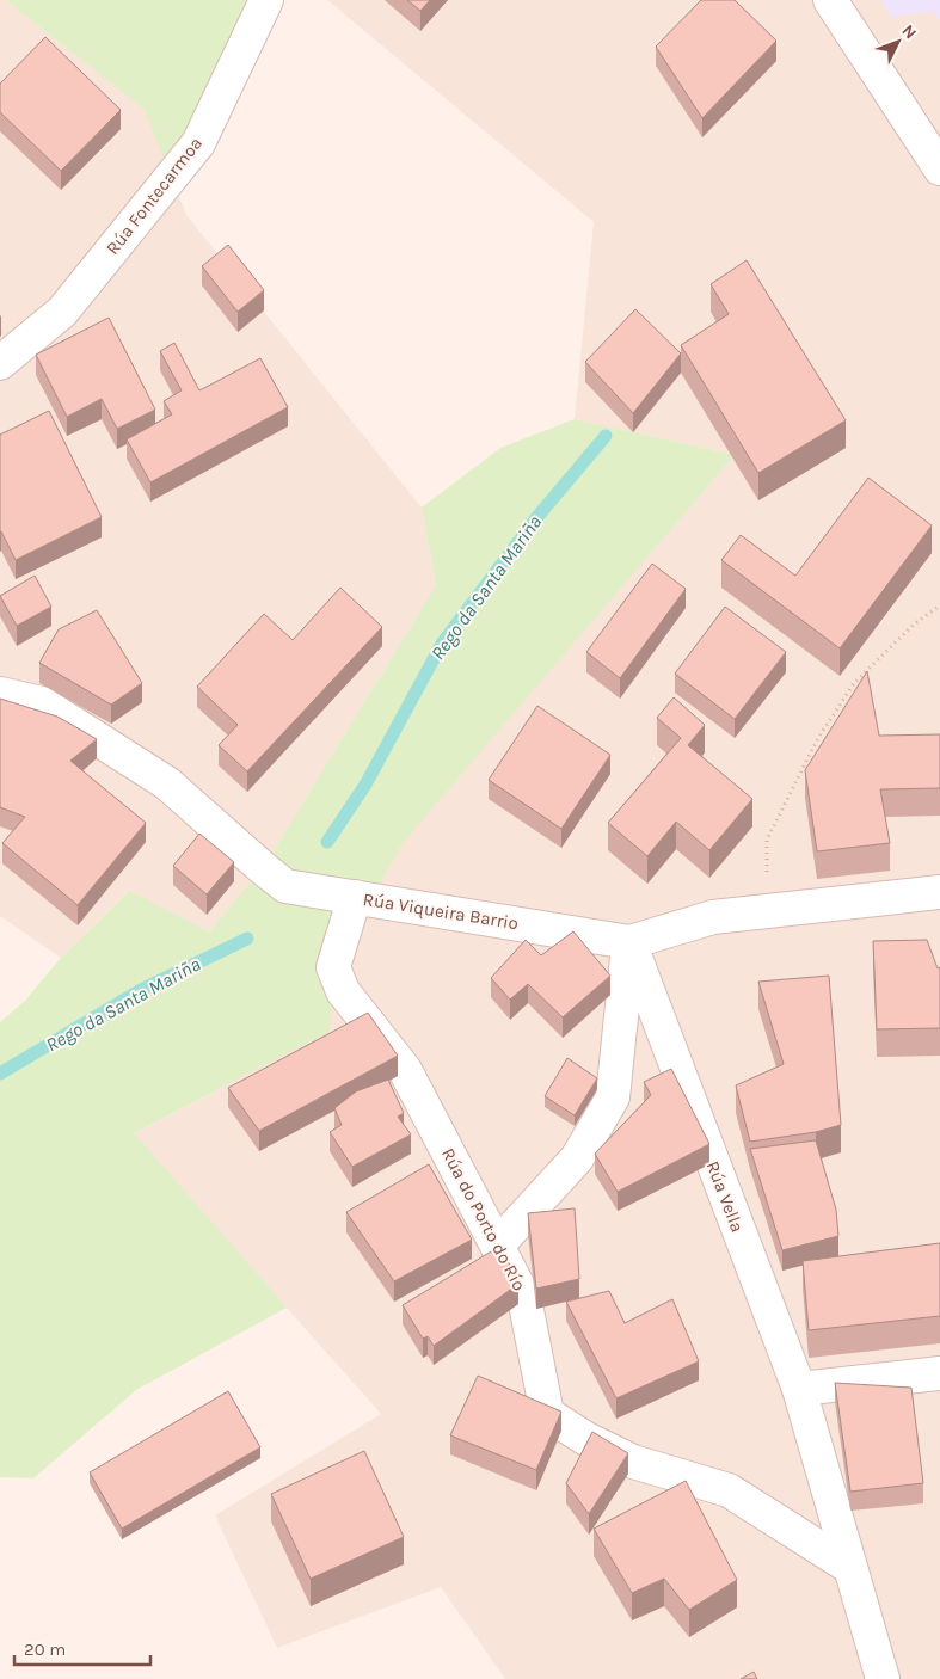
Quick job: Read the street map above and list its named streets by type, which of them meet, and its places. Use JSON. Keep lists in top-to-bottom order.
{
  "streets": {
    "street": [
      "Rúa Fontecarmoa",
      "Rúa Viqueira Barrio",
      "Rúa Vella",
      "Rúa do Porto do Río"
    ]
  },
  "crossings": [
    ["Rúa Viqueira Barrio", "Rúa Vella"],
    ["Rúa Viqueira Barrio", "Rúa do Porto do Río"],
    ["Rúa Vella", "Rúa do Porto do Río"]
  ],
  "water": ["Rego da Santa Mariña"],
  "scale_bar": "20 m",
  "north": "top right"
}
